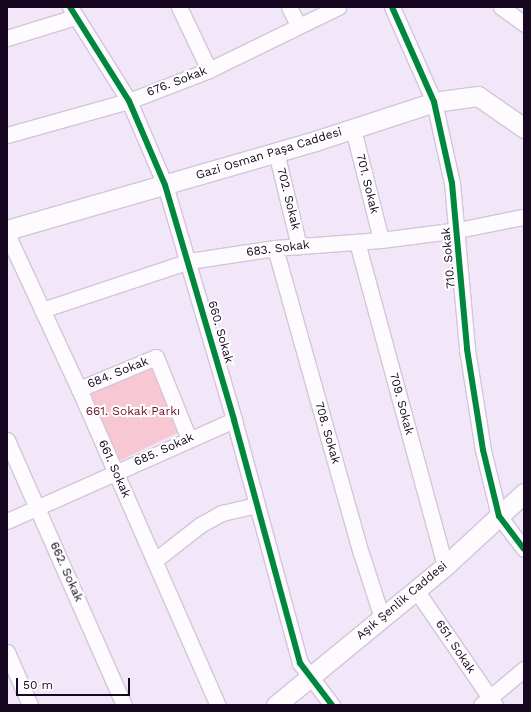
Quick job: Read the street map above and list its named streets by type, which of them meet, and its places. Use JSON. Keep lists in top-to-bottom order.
{
  "streets": {
    "street": [
      "676. Sokak",
      "Gazi Osman Paşa Caddesi",
      "701. Sokak",
      "702. Sokak",
      "683. Sokak",
      "710. Sokak",
      "660. Sokak",
      "684. Sokak",
      "709. Sokak",
      "708. Sokak",
      "685. Sokak",
      "661. Sokak",
      "662. Sokak",
      "Aşık Şenlik Caddesi",
      "651. Sokak"
    ]
  },
  "crossings": [
    ["676. Sokak", "660. Sokak"],
    ["Gazi Osman Paşa Caddesi", "701. Sokak"],
    ["Gazi Osman Paşa Caddesi", "702. Sokak"],
    ["Gazi Osman Paşa Caddesi", "710. Sokak"],
    ["Gazi Osman Paşa Caddesi", "660. Sokak"],
    ["701. Sokak", "683. Sokak"],
    ["702. Sokak", "683. Sokak"],
    ["683. Sokak", "710. Sokak"],
    ["683. Sokak", "660. Sokak"],
    ["683. Sokak", "709. Sokak"],
    ["683. Sokak", "708. Sokak"],
    ["683. Sokak", "661. Sokak"],
    ["710. Sokak", "Aşık Şenlik Caddesi"],
    ["660. Sokak", "685. Sokak"],
    ["660. Sokak", "Aşık Şenlik Caddesi"],
    ["684. Sokak", "685. Sokak"],
    ["684. Sokak", "661. Sokak"],
    ["709. Sokak", "Aşık Şenlik Caddesi"],
    ["708. Sokak", "Aşık Şenlik Caddesi"],
    ["685. Sokak", "661. Sokak"],
    ["685. Sokak", "662. Sokak"],
    ["Aşık Şenlik Caddesi", "651. Sokak"]
  ],
  "parks": ["661. Sokak Parkı"],
  "scale_bar": "50 m"
}
